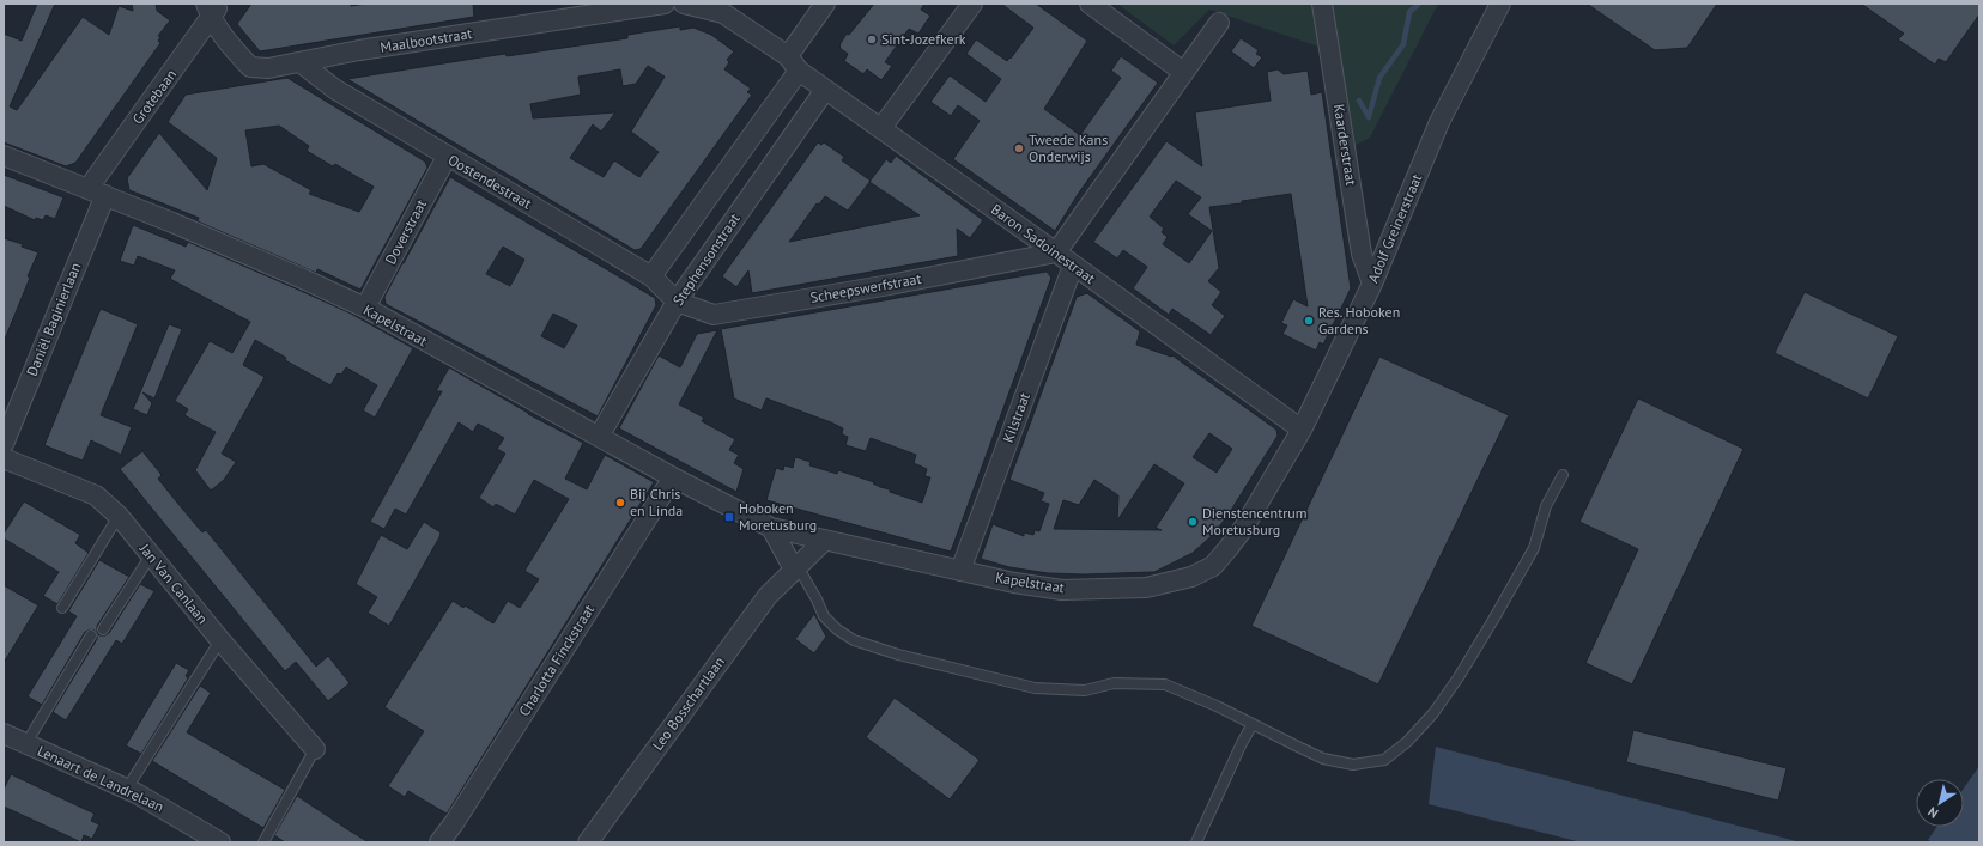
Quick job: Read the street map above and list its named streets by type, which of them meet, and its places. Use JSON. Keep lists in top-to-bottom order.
{
  "streets": {
    "street": [
      "Maalbootstraat",
      "Grotebaan",
      "Kaarderstraat",
      "Oostendestraat",
      "Adolf Greinerstraat",
      "Doverstraat",
      "Baron Sadoinestraat",
      "Stephensonstraat",
      "Scheepswerfstraat",
      "Daniël Baginierlaan",
      "Kapelstraat",
      "Kilstraat",
      "Jan Van Canlaan",
      "Charlotta Finckstraat",
      "Leo Bosschartlaan",
      "Lenaart de Landrelaan"
    ]
  },
  "crossings": [
    ["Maalbootstraat", "Grotebaan"],
    ["Maalbootstraat", "Oostendestraat"],
    ["Grotebaan", "Daniël Baginierlaan"],
    ["Grotebaan", "Kapelstraat"],
    ["Kaarderstraat", "Adolf Greinerstraat"],
    ["Oostendestraat", "Doverstraat"],
    ["Oostendestraat", "Stephensonstraat"],
    ["Oostendestraat", "Scheepswerfstraat"],
    ["Adolf Greinerstraat", "Baron Sadoinestraat"],
    ["Adolf Greinerstraat", "Kapelstraat"],
    ["Doverstraat", "Kapelstraat"],
    ["Baron Sadoinestraat", "Stephensonstraat"],
    ["Baron Sadoinestraat", "Scheepswerfstraat"],
    ["Baron Sadoinestraat", "Kilstraat"],
    ["Stephensonstraat", "Scheepswerfstraat"],
    ["Stephensonstraat", "Kapelstraat"],
    ["Daniël Baginierlaan", "Kapelstraat"],
    ["Kapelstraat", "Kilstraat"],
    ["Kapelstraat", "Charlotta Finckstraat"]
  ],
  "places": {
    "other": [
      "Sint-Jozefkerk",
      "Tweede Kans Onderwijs",
      "Res. Hoboken Gardens",
      "Bij Chris en Linda",
      "Dienstencentrum Moretusburg"
    ],
    "transit": ["Hoboken Moretusburg"]
  },
  "north": "bottom left"
}
